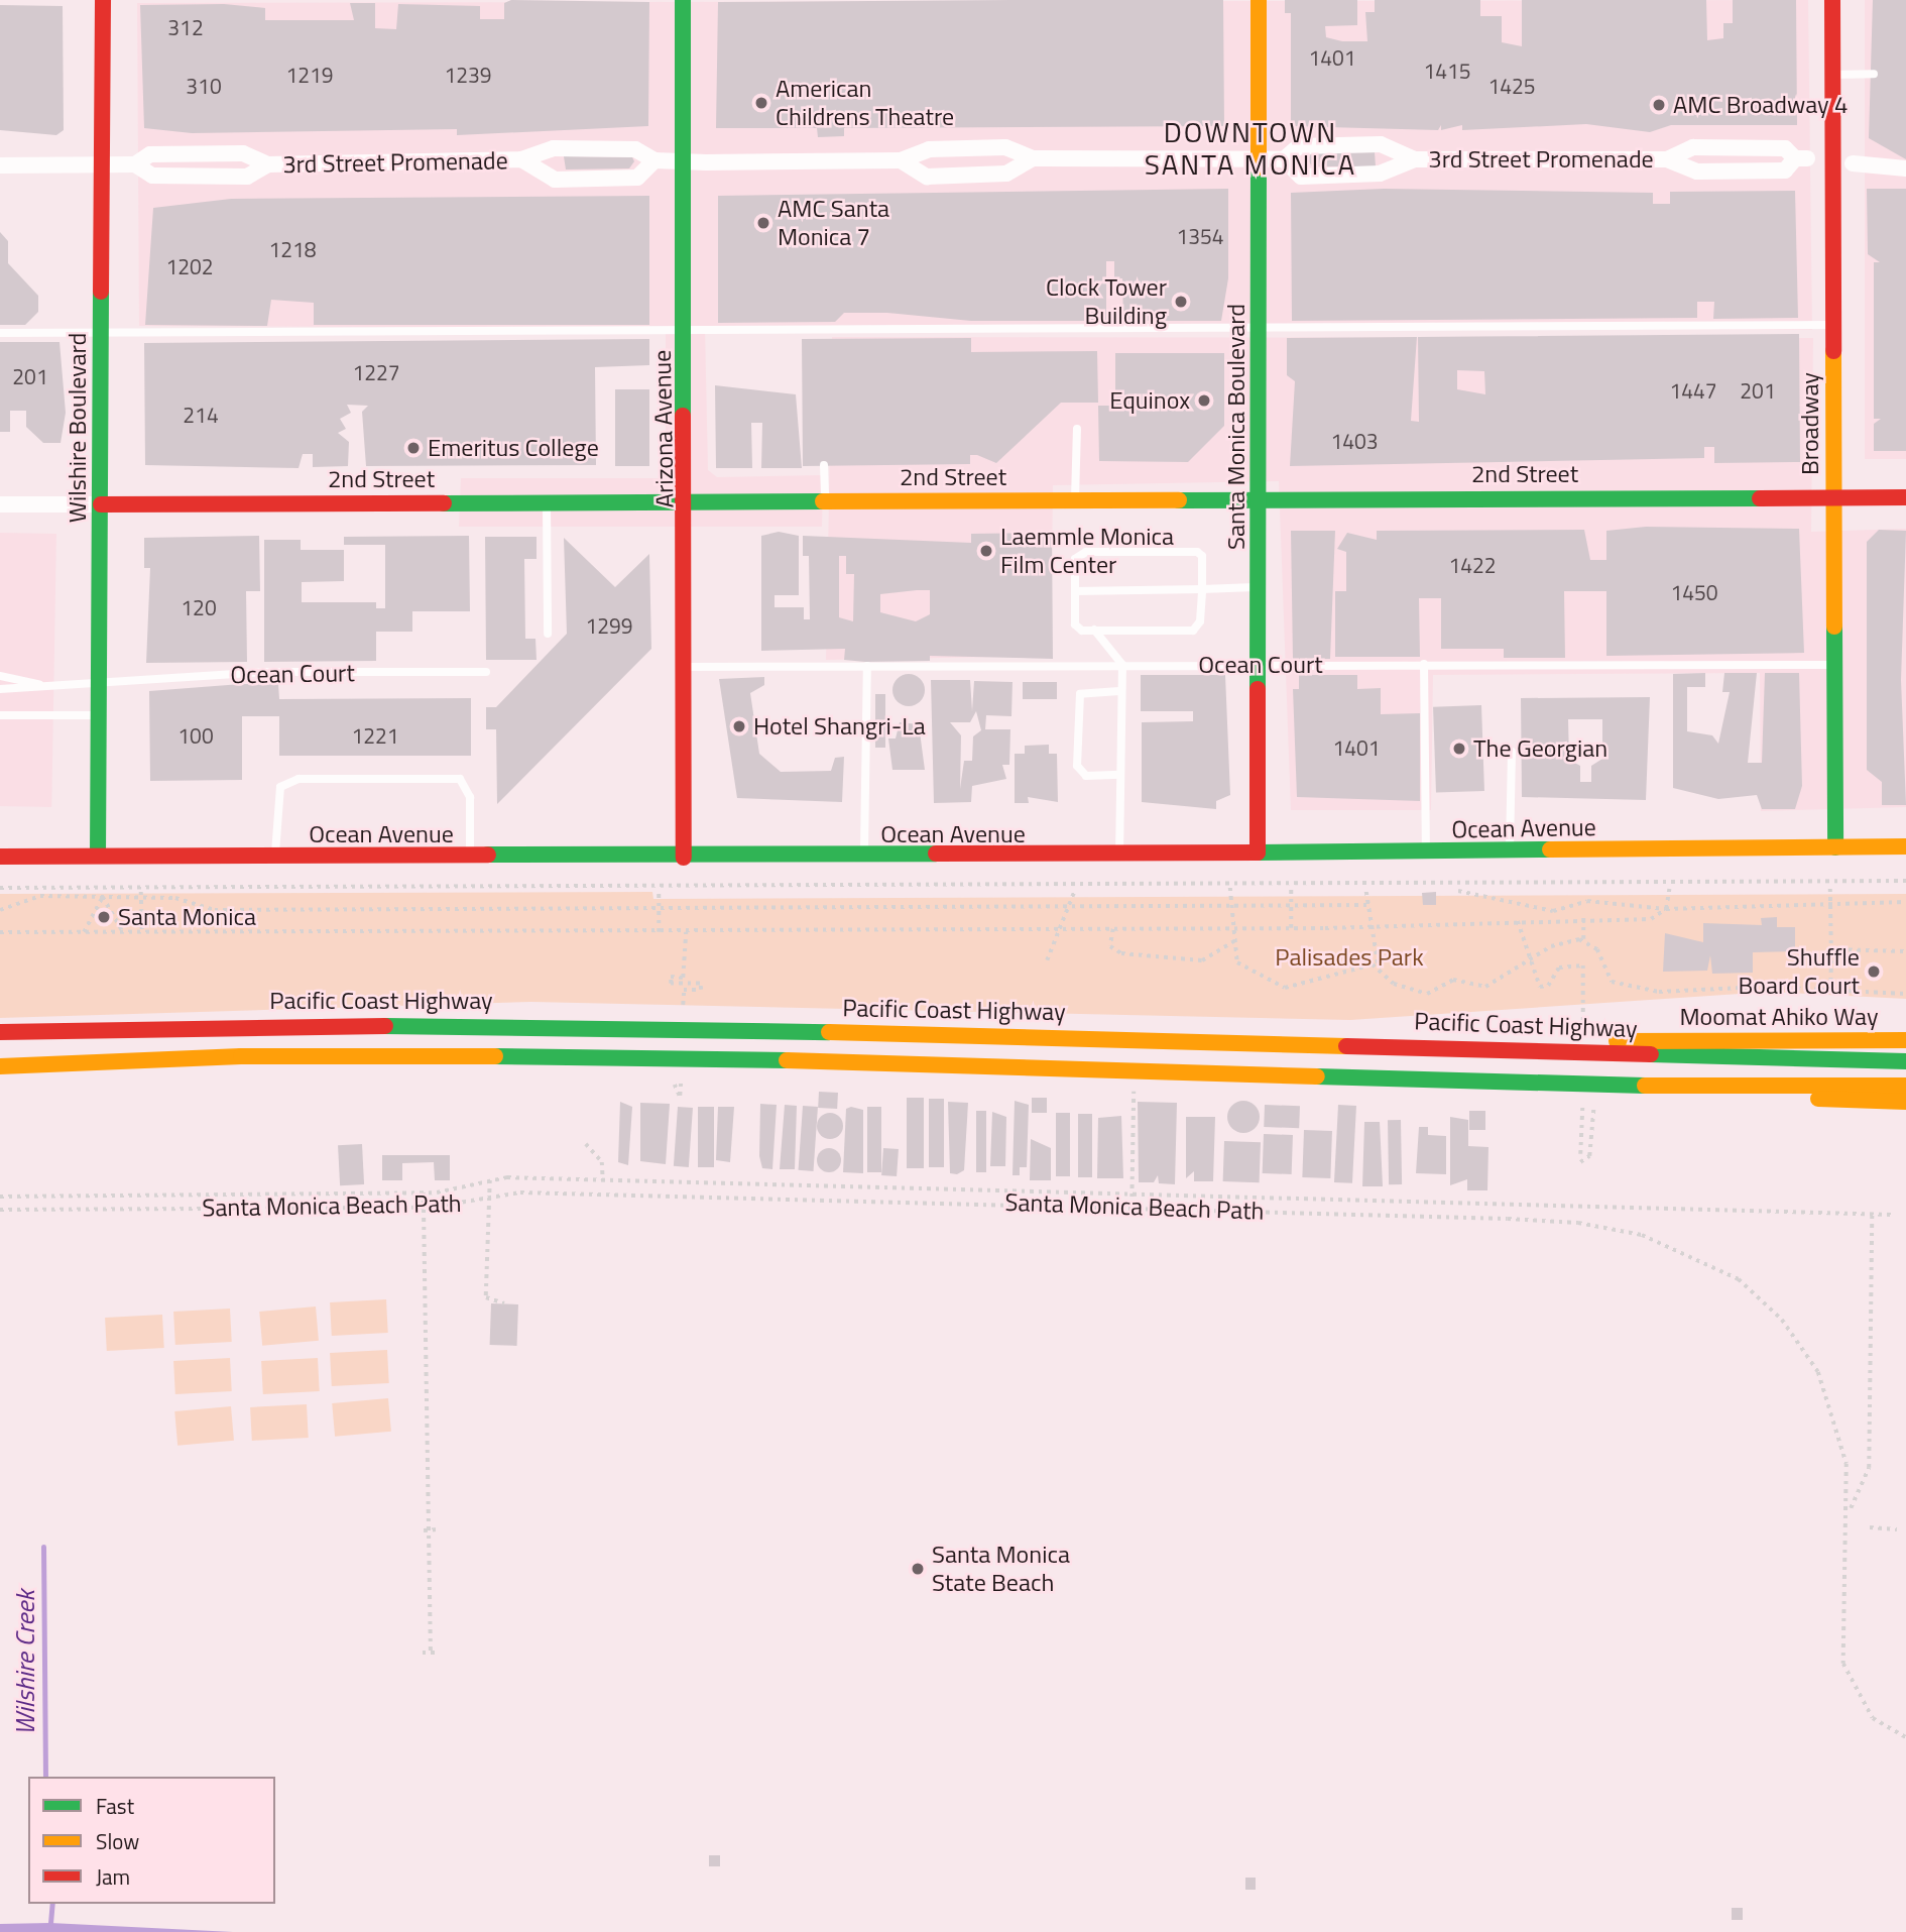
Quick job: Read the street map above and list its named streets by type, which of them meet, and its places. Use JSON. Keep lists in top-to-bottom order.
{
  "streets": {
    "main road": [
      "Broadway",
      "Santa Monica Boulevard",
      "Wilshire Boulevard",
      "Arizona Avenue",
      "2nd Street",
      "Ocean Avenue",
      "Pacific Coast Highway",
      "Moomat Ahiko Way"
    ],
    "street": ["3rd Street Promenade"],
    "lane": ["Ocean Court"],
    "path": ["Santa Monica Beach Path"]
  },
  "crossings": [
    ["3rd Street Promenade", "Santa Monica Boulevard"],
    ["3rd Street Promenade", "Wilshire Boulevard"],
    ["3rd Street Promenade", "Arizona Avenue"],
    ["Broadway", "2nd Street"],
    ["Broadway", "Ocean Court"],
    ["Broadway", "Ocean Avenue"],
    ["Santa Monica Boulevard", "2nd Street"],
    ["Santa Monica Boulevard", "Ocean Court"],
    ["Santa Monica Boulevard", "Ocean Avenue"],
    ["Wilshire Boulevard", "2nd Street"],
    ["Wilshire Boulevard", "Ocean Court"],
    ["Wilshire Boulevard", "Ocean Avenue"],
    ["Arizona Avenue", "2nd Street"],
    ["Arizona Avenue", "Ocean Court"],
    ["Arizona Avenue", "Ocean Avenue"],
    ["Pacific Coast Highway", "Moomat Ahiko Way"]
  ],
  "districts": ["DOWNTOWN SANTA MONICA"],
  "water": ["Wilshire Creek"],
  "parks": ["Palisades Park"],
  "places": [
    "American Childrens Theatre",
    "AMC Broadway 4",
    "AMC Santa Monica 7",
    "Clock Tower Building",
    "Equinox",
    "Emeritus College",
    "Laemmle Monica Film Center",
    "Hotel Shangri-La",
    "The Georgian",
    "Santa Monica",
    "Shuffle Board Court",
    "Santa Monica State Beach"
  ],
  "house_numbers": [
    "312",
    "1401",
    "1415",
    "1219",
    "1239",
    "310",
    "1425",
    "1354",
    "1218",
    "1202",
    "1227",
    "201",
    "1447",
    "201",
    "214",
    "1403",
    "1422",
    "1450",
    "120",
    "1299",
    "100",
    "1221",
    "1401"
  ],
  "legend": ["Fast", "Slow", "Jam"]
}
